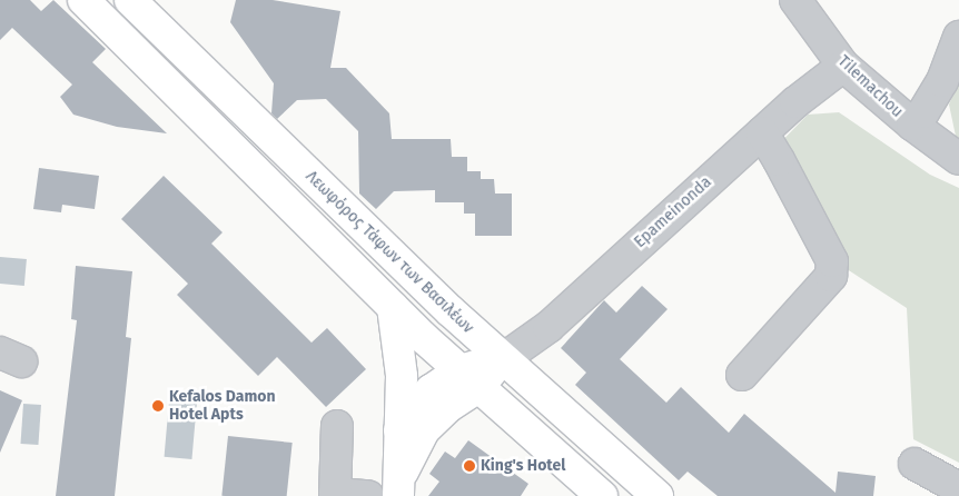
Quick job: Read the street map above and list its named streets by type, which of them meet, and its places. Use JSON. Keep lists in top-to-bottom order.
{
  "streets": {
    "main road": ["Λεωφόρος Τάφων των Βασιλέων"],
    "street": ["Tilemachou", "Epameinonda"]
  },
  "crossings": [
    ["Tilemachou", "Epameinonda"],
    ["Epameinonda", "Λεωφόρος Τάφων των Βασιλέων"]
  ],
  "places": ["Kefalos Damon Hotel Apts", "King's Hotel"]
}
